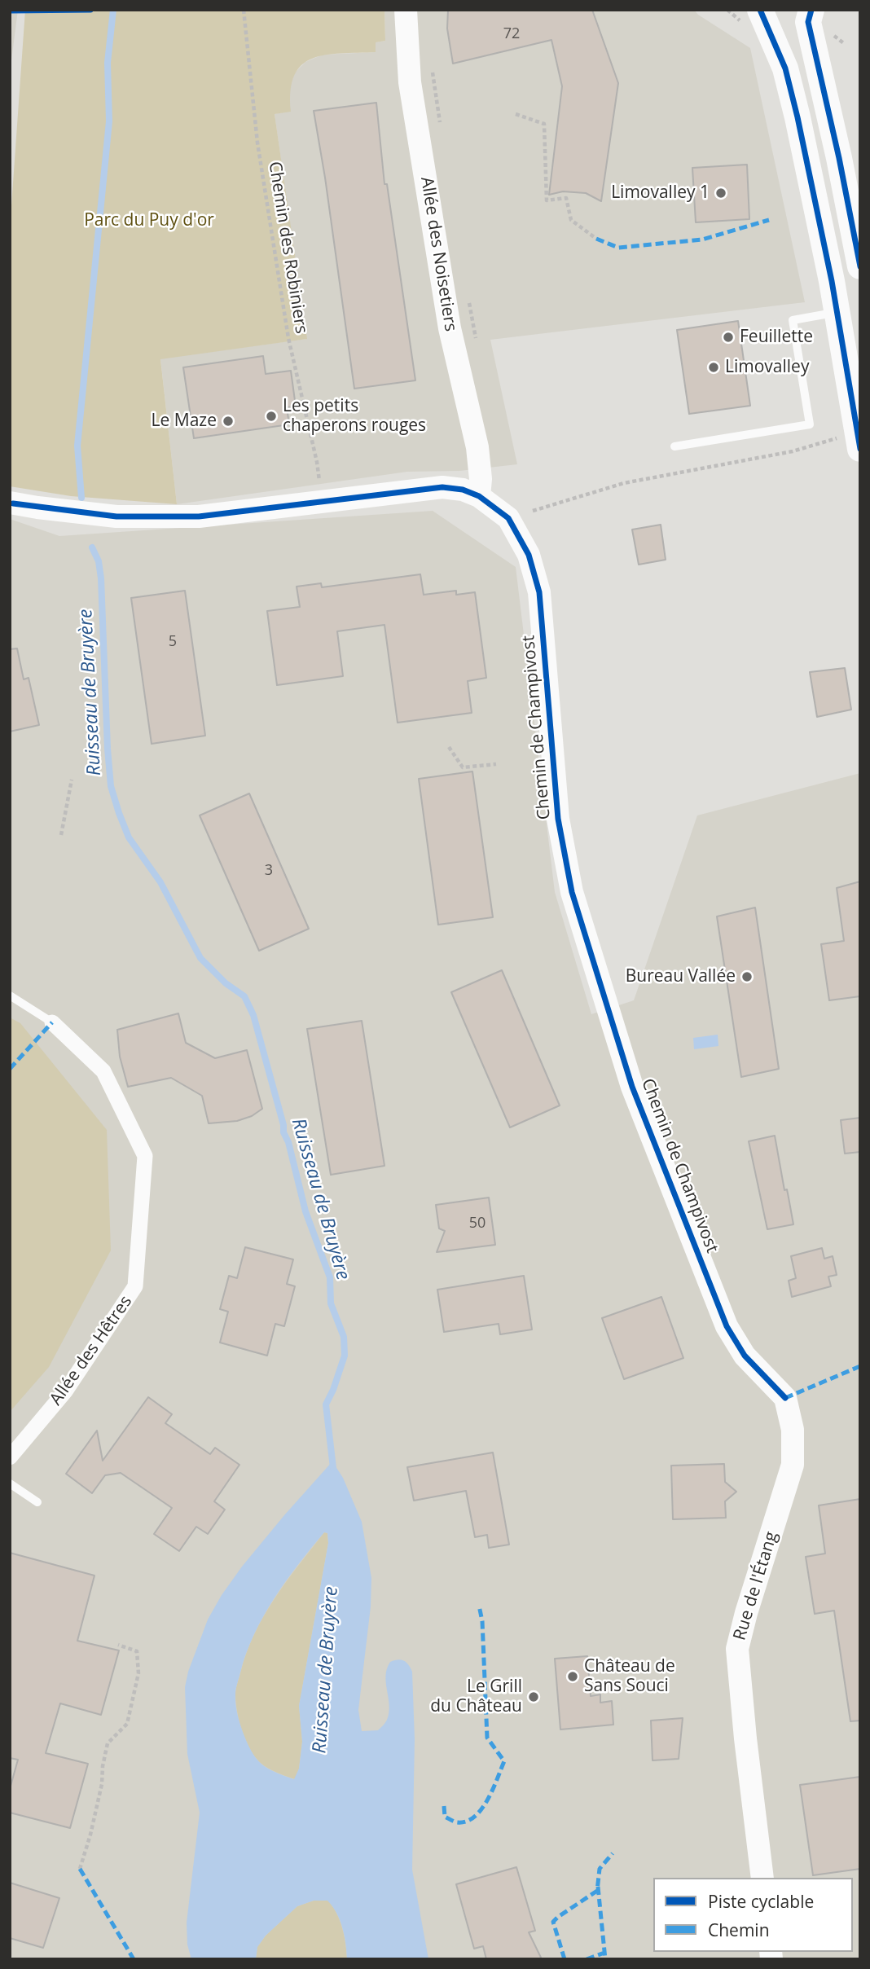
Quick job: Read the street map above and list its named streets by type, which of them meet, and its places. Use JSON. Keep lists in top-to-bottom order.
{
  "streets": {
    "street": [
      "Allée des Noisetiers",
      "Chemin de Champivost",
      "Allée des Hêtres",
      "Rue de l'Étang"
    ],
    "path": ["Chemin des Robiniers"]
  },
  "crossings": [
    ["Allée des Noisetiers", "Chemin de Champivost"],
    ["Chemin de Champivost", "Rue de l'Étang"]
  ],
  "water": ["Ruisseau de Bruyère"],
  "parks": ["Parc du Puy d'or"],
  "places": [
    "Limovalley 1",
    "Feuillette",
    "Limovalley",
    "Les petits chaperons rouges",
    "Le Maze",
    "Bureau Vallée",
    "Château de Sans Souci",
    "Le Grill du Château"
  ],
  "house_numbers": [
    "72",
    "5",
    "3",
    "50"
  ],
  "legend": ["Piste cyclable", "Chemin"]
}
